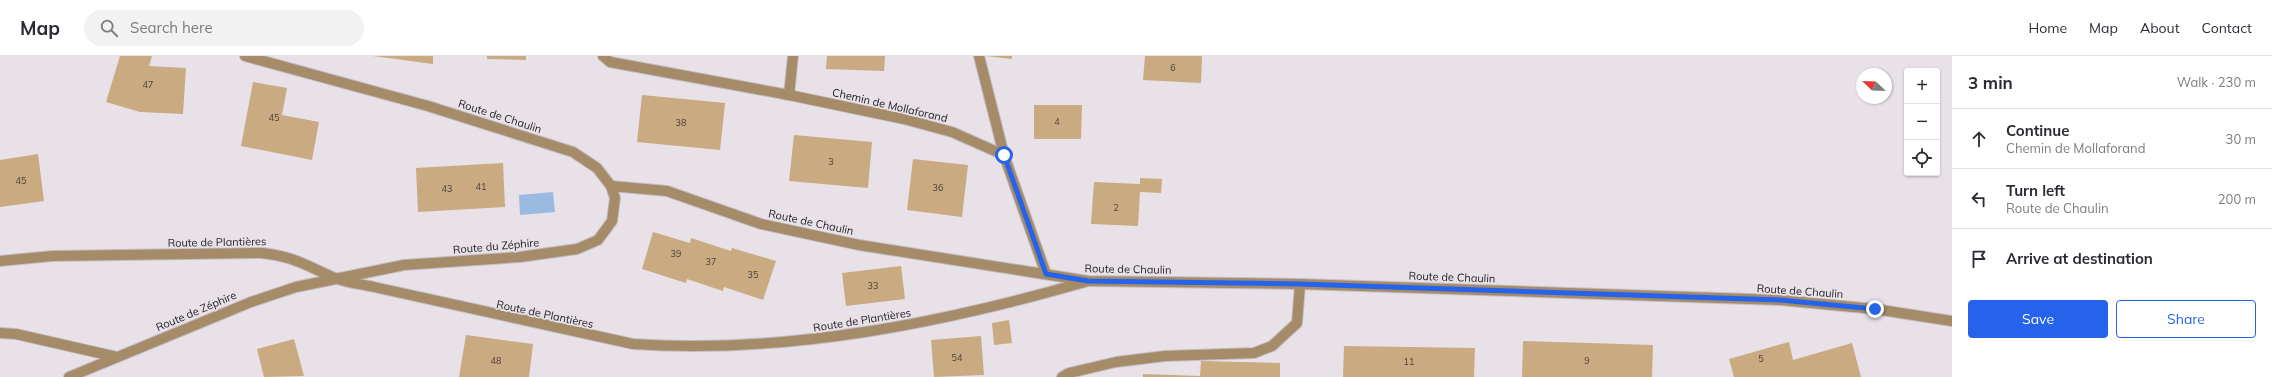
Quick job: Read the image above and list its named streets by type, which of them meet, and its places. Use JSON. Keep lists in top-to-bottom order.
{
  "streets": {
    "street": [
      "Chemin de Mollaforand",
      "Route de Chaulin",
      "Route de Plantières",
      "Route du Zéphire",
      "Route de Zéphire"
    ]
  },
  "crossings": [
    ["Route de Chaulin", "Route de Plantières"],
    ["Route de Chaulin", "Route du Zéphire"],
    ["Route de Plantières", "Route du Zéphire"],
    ["Route de Plantières", "Route de Zéphire"],
    ["Route du Zéphire", "Route de Zéphire"]
  ],
  "house_numbers": [
    "6",
    "47",
    "45",
    "4",
    "38",
    "3",
    "45",
    "41",
    "36",
    "43",
    "2",
    "39",
    "37",
    "35",
    "33",
    "54",
    "5",
    "48",
    "9",
    "11"
  ],
  "north": "top left",
  "page": {
    "header": "Map",
    "search": "Search here",
    "nav": [
      "Home",
      "Map",
      "About",
      "Contact"
    ],
    "heading": ["3 min", "Walk · 230 m"],
    "map_buttons": ["+", "−"],
    "list": [
      ["Continue", "Chemin de Mollaforand", "30 m"],
      ["Turn left", "Route de Chaulin", "200 m"],
      "Arrive at destination"
    ],
    "buttons": ["Save", "Share"]
  }
}
